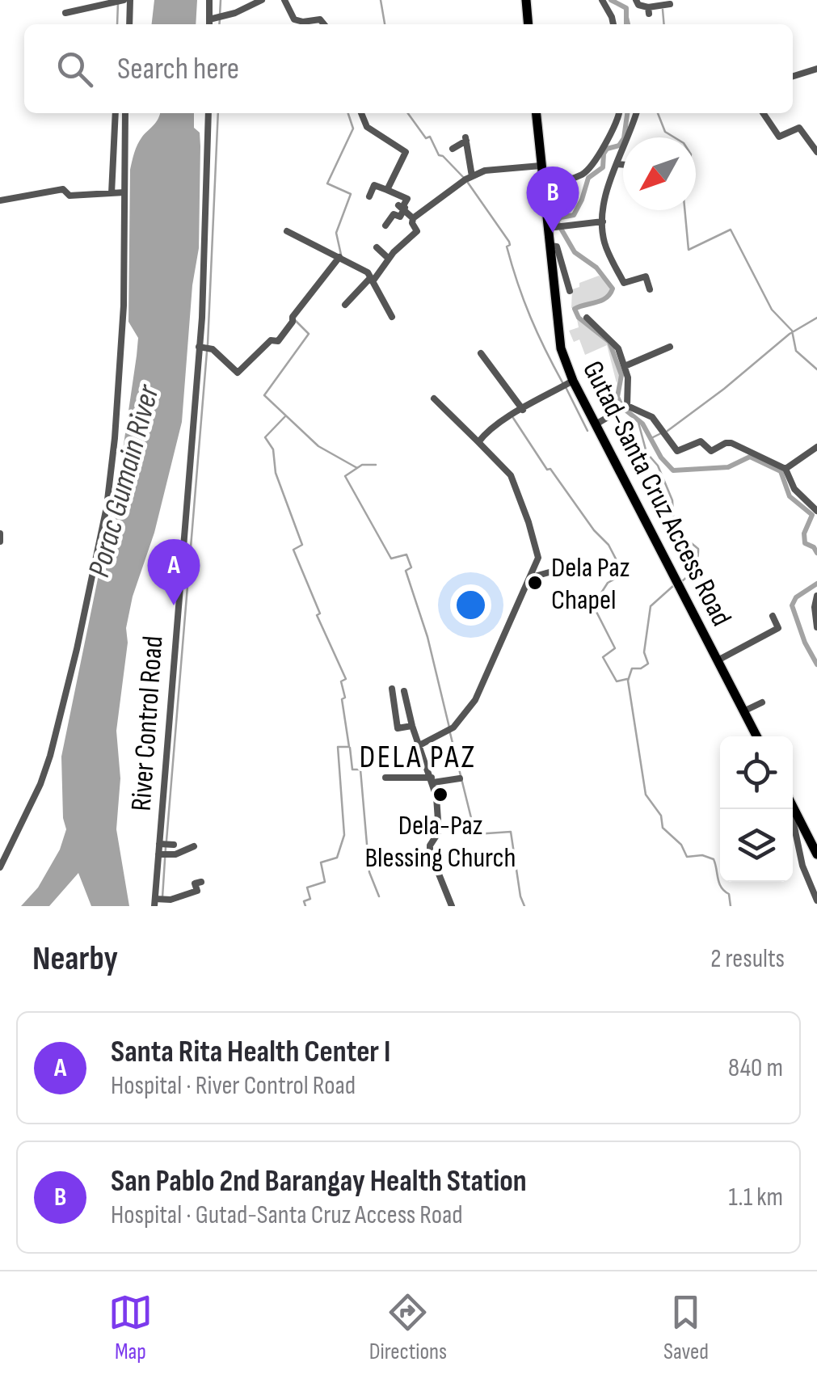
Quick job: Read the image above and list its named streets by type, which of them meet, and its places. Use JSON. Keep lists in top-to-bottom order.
{
  "streets": {
    "main road": ["Gutad-Santa Cruz Access Road"],
    "street": ["River Control Road"]
  },
  "districts": ["DELA PAZ"],
  "water": ["Porac Gumain River"],
  "places": ["Dela Paz Chapel", "Dela-Paz Blessing Church"],
  "north": "bottom left",
  "page": {
    "search": "Search here",
    "pins": ["B", "A"],
    "heading": ["Nearby", "2 results"],
    "list": [
      {
        "mark": "A",
        "name": "Santa Rita Health Center I",
        "note": "Hospital · River Control Road",
        "value": "840 m"
      },
      {
        "mark": "B",
        "name": "San Pablo 2nd Barangay Health Station",
        "note": "Hospital · Gutad-Santa Cruz Access Road",
        "value": "1.1 km"
      }
    ],
    "nav": ["Map", "Directions", "Saved"]
  }
}
